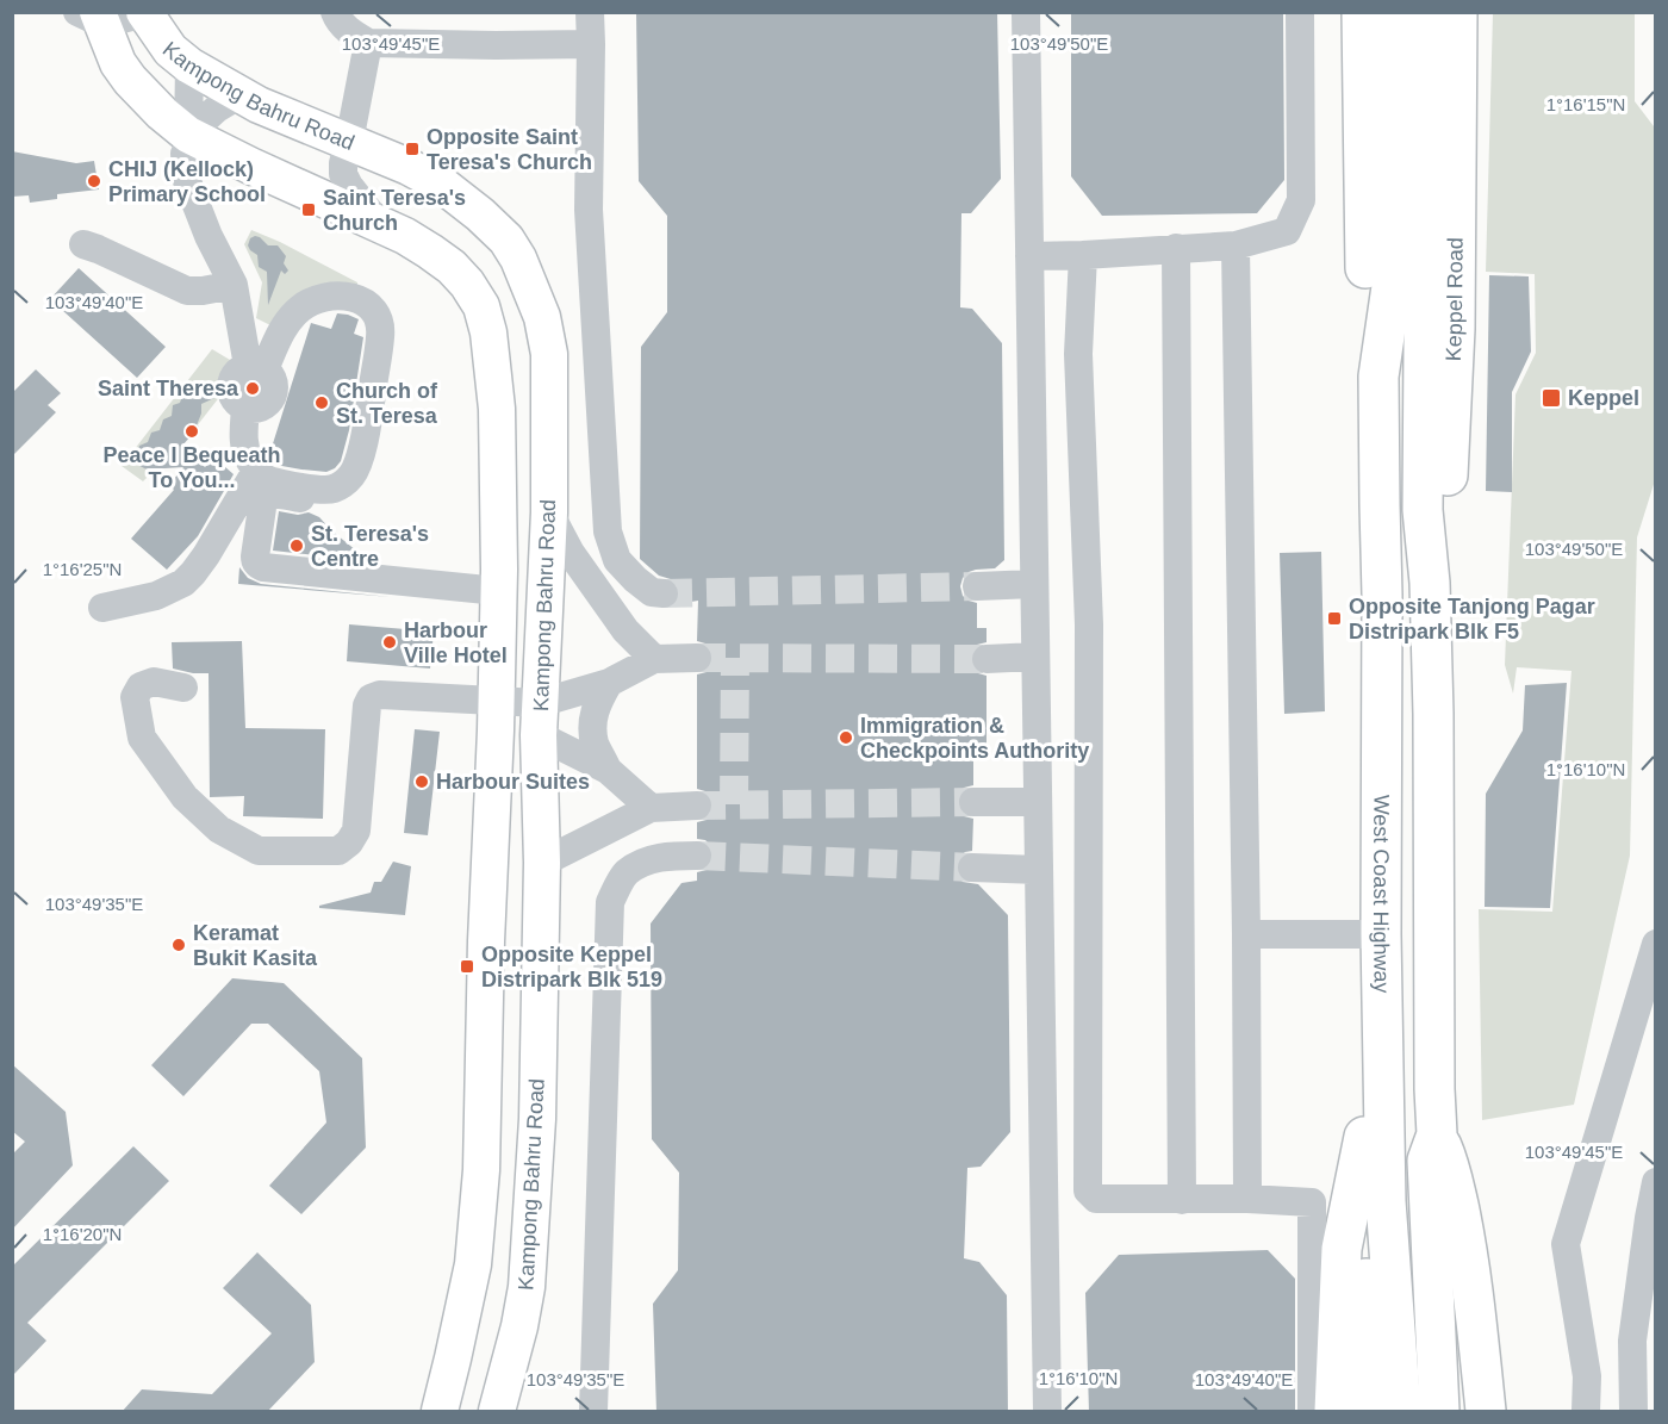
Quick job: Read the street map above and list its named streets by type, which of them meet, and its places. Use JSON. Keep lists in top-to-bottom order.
{
  "streets": {
    "highway": ["Keppel Road", "West Coast Highway"],
    "main road": ["Kampong Bahru Road"]
  },
  "places": {
    "transit": [
      "Opposite Saint Teresa's Church",
      "Saint Teresa's Church",
      "Keppel",
      "Opposite Tanjong Pagar Distripark Blk F5",
      "Opposite Keppel Distripark Blk 519"
    ],
    "other": [
      "CHIJ (Kellock) Primary School",
      "Saint Theresa",
      "Church of St. Teresa",
      "Peace I Bequeath To You...",
      "St. Teresa's Centre",
      "Harbour Ville Hotel",
      "Immigration & Checkpoints Authority",
      "Harbour Suites",
      "Keramat Bukit Kasita"
    ]
  },
  "coordinates": [
    "103°49'45\"E",
    "103°49'50\"E",
    "1°16'15\"N",
    "103°49'40\"E",
    "1°16'25\"N",
    "1°16'10\"N",
    "103°49'35\"E",
    "1°16'20\"N"
  ]
}
